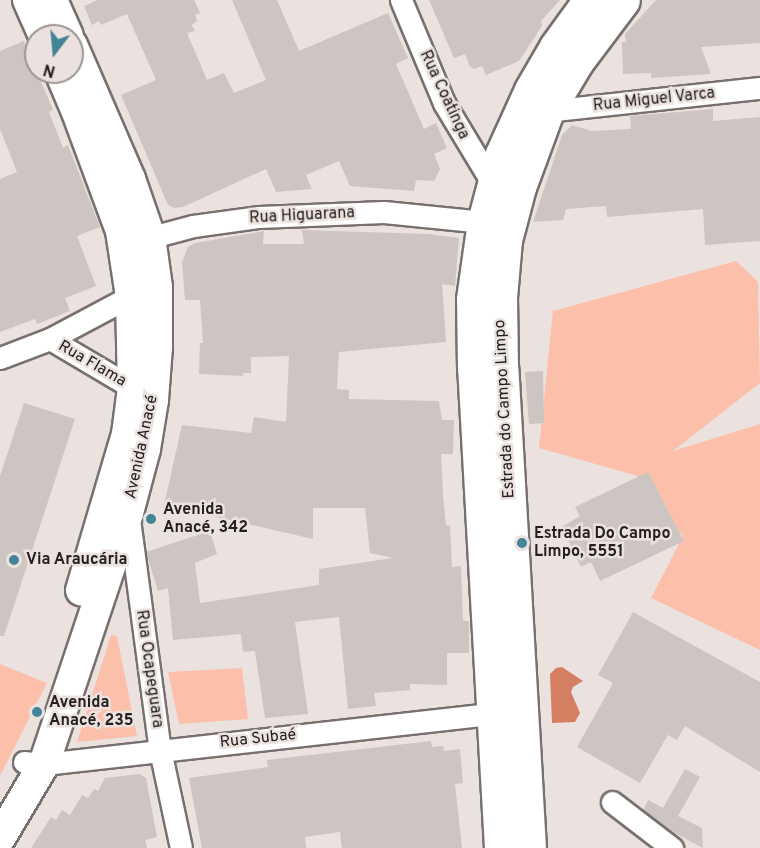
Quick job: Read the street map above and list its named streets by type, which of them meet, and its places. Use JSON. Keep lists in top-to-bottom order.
{
  "streets": {
    "main road": ["Estrada do Campo Limpo"],
    "street": [
      "Rua Coatinga",
      "Rua Miguel Varca",
      "Rua Higuarana",
      "Rua Flama",
      "Avenida Anacé",
      "Rua Ocapeguara",
      "Rua Subaé"
    ]
  },
  "crossings": [
    ["Rua Coatinga", "Estrada do Campo Limpo"],
    ["Rua Miguel Varca", "Estrada do Campo Limpo"],
    ["Rua Higuarana", "Estrada do Campo Limpo"],
    ["Rua Higuarana", "Avenida Anacé"],
    ["Rua Flama", "Avenida Anacé"],
    ["Estrada do Campo Limpo", "Rua Subaé"],
    ["Avenida Anacé", "Rua Ocapeguara"],
    ["Avenida Anacé", "Rua Subaé"],
    ["Rua Ocapeguara", "Rua Subaé"]
  ],
  "places": [
    "Avenida Anacé, 342",
    "Estrada Do Campo Limpo, 5551",
    "Via Araucária",
    "Avenida Anacé, 235"
  ],
  "north": "bottom"
}
